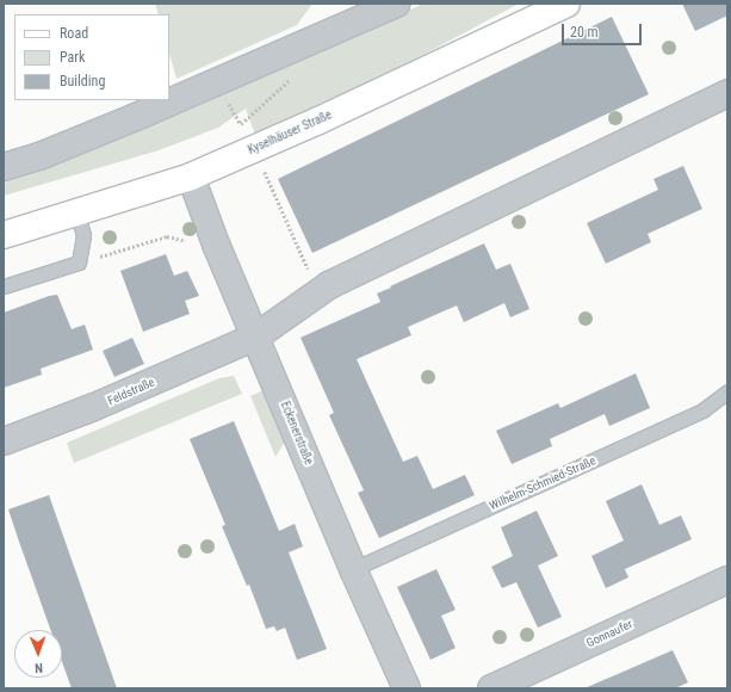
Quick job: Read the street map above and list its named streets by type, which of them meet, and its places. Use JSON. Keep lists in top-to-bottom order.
{
  "streets": {
    "main road": ["Kyselhäuser Straße"],
    "street": ["Feldstraße", "Eckenerstraße", "Gonnaufer"],
    "lane": ["Wilhelm-Schmied-Straße"]
  },
  "crossings": [
    ["Kyselhäuser Straße", "Eckenerstraße"],
    ["Feldstraße", "Eckenerstraße"],
    ["Eckenerstraße", "Wilhelm-Schmied-Straße"]
  ],
  "legend": ["Road", "Park", "Building"],
  "scale_bar": "20 m",
  "north": "bottom"
}
